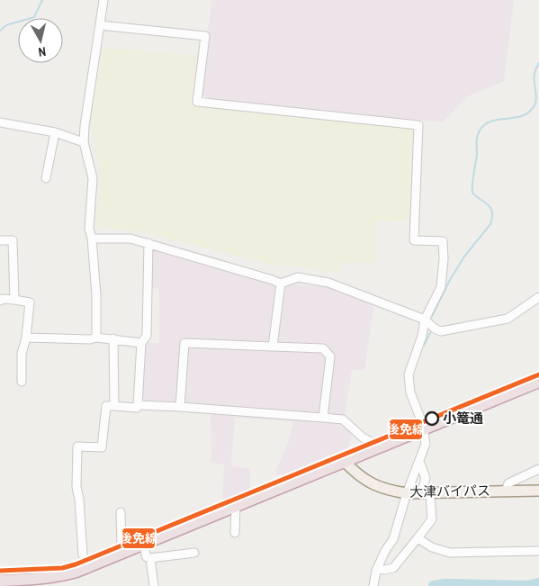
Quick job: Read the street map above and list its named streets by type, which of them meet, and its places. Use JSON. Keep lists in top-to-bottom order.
{
  "streets": {
    "main road": ["大津バイパス"]
  },
  "places": ["小篭通"],
  "lines": ["transit line 後免線"],
  "north": "bottom"
}
